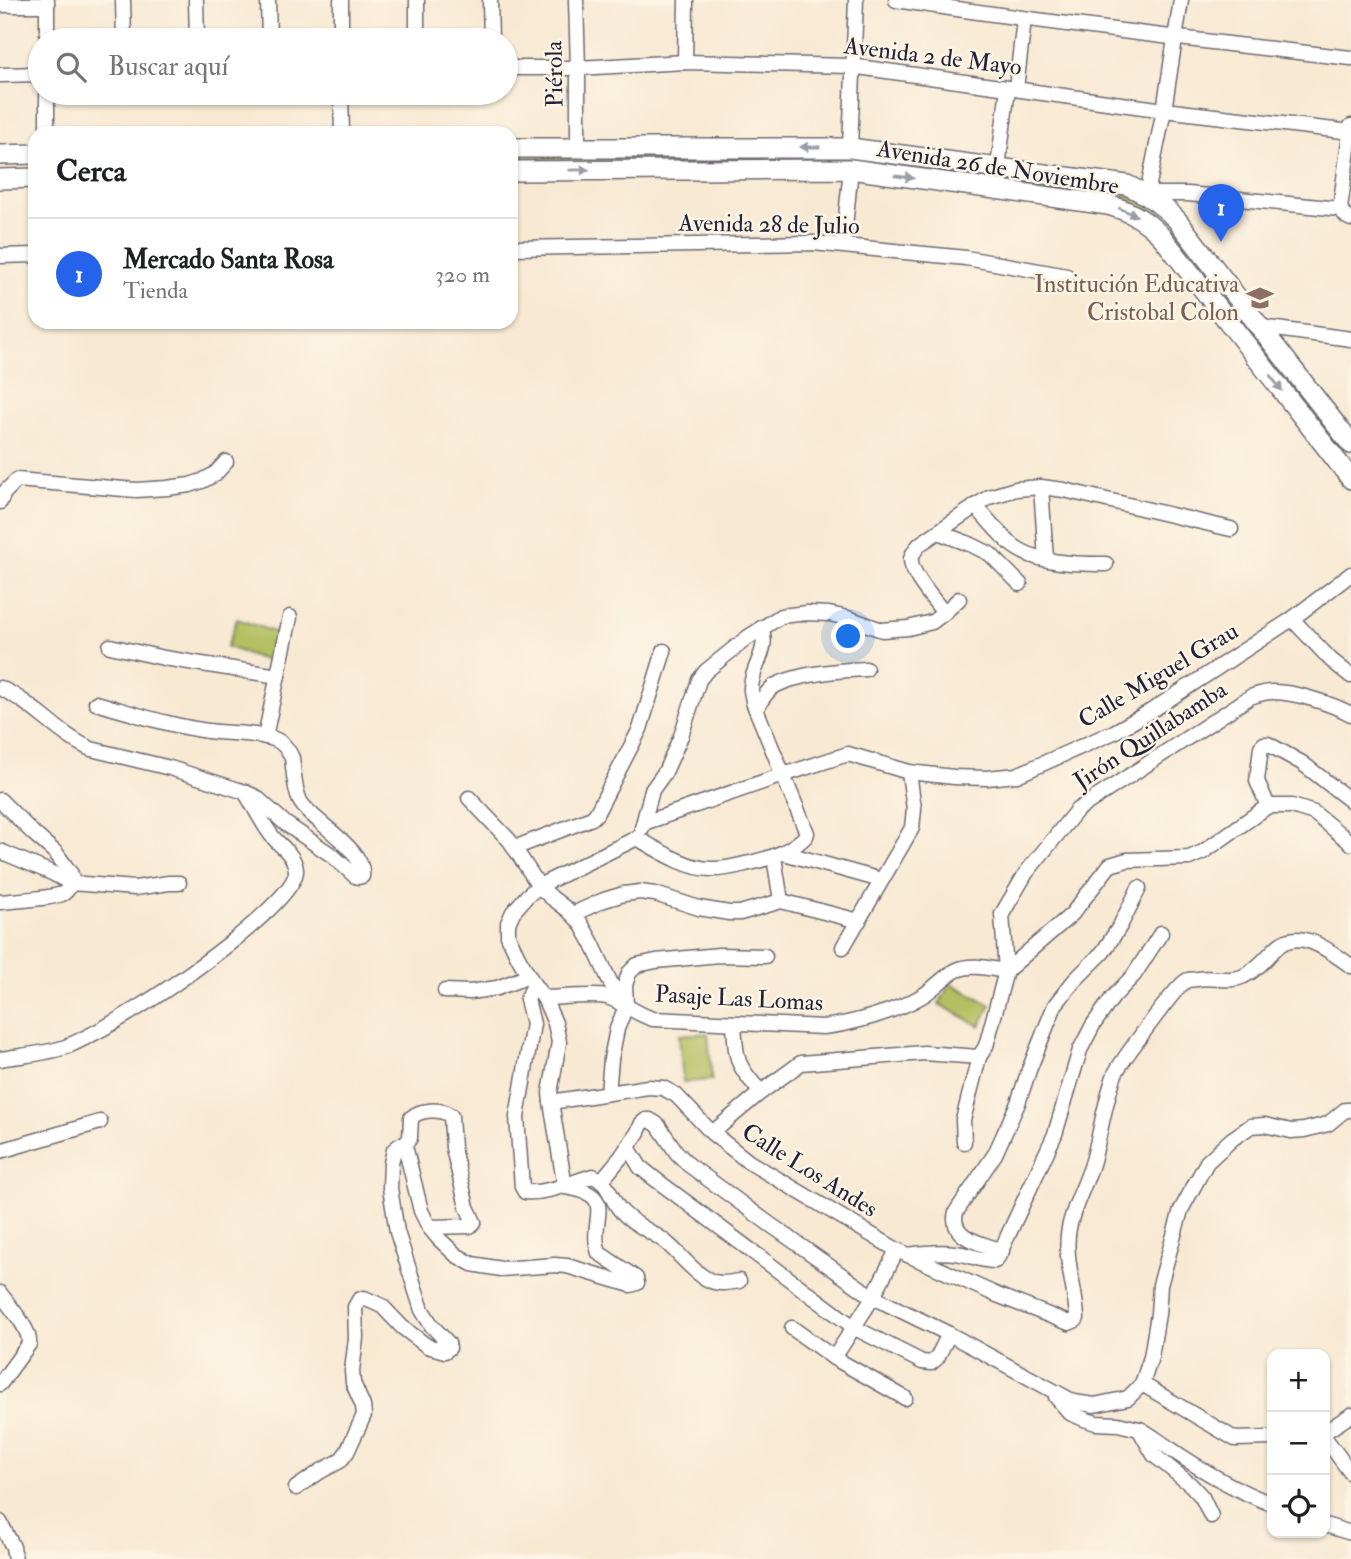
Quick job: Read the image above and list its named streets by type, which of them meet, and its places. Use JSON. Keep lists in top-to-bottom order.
{
  "streets": {
    "main road": ["Avenida 26 de Noviembre"],
    "street": [
      "Avenida 2 de Mayo",
      "Piérola",
      "Avenida 28 de Julio",
      "Calle Miguel Grau",
      "Jirón Quillabamba",
      "Pasaje Las Lomas",
      "Calle Los Andes"
    ]
  },
  "crossings": [
    ["Avenida 2 de Mayo", "Piérola"],
    ["Piérola", "Avenida 26 de Noviembre"],
    ["Jirón Quillabamba", "Pasaje Las Lomas"]
  ],
  "places": {
    "school or university": ["Institución Educativa Cristobal Colon"]
  },
  "page": {
    "search": "Buscar aquí",
    "heading": "Cerca",
    "pins": "1",
    "list": [
      {
        "mark": "1",
        "name": "Mercado Santa Rosa",
        "note": "Tienda",
        "value": "320 m"
      }
    ],
    "map_buttons": ["+", "−"]
  }
}
